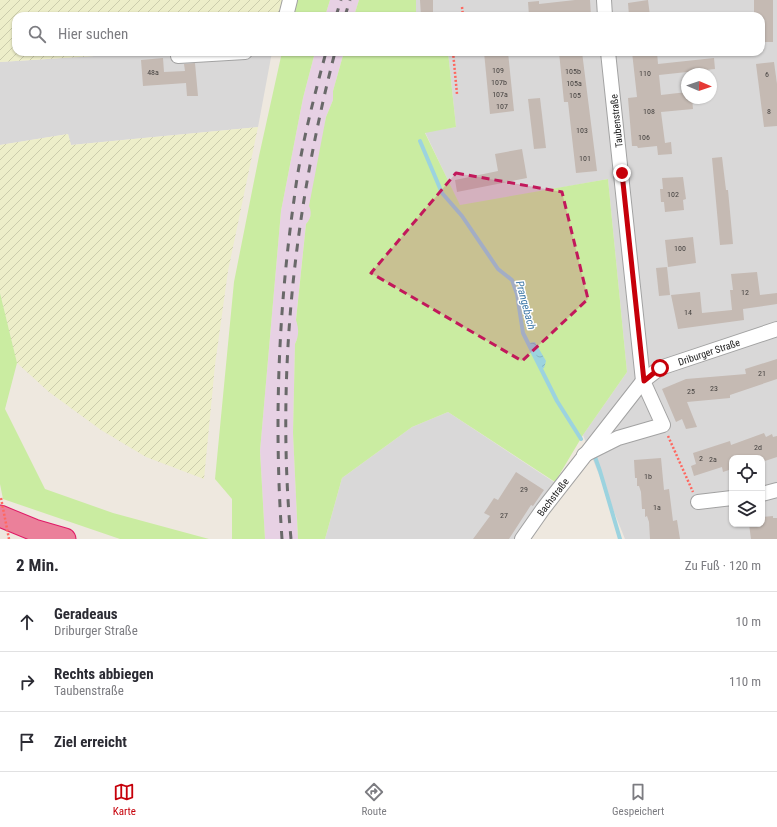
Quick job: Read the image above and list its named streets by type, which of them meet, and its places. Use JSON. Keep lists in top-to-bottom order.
{
  "streets": {
    "street": ["Taubenstraße", "Driburger Straße", "Bachstraße"]
  },
  "crossings": [
    ["Taubenstraße", "Driburger Straße"],
    ["Taubenstraße", "Bachstraße"],
    ["Driburger Straße", "Bachstraße"]
  ],
  "water": ["Prangebach"],
  "house_numbers": [
    "109",
    "105b",
    "48a",
    "110",
    "6",
    "107b",
    "105a",
    "107a",
    "105",
    "107",
    "108",
    "8",
    "103",
    "106",
    "101",
    "102",
    "100",
    "12",
    "14",
    "21",
    "23",
    "25",
    "2d",
    "2",
    "2a",
    "1b",
    "29",
    "1a",
    "27"
  ],
  "north": "right",
  "page": {
    "search": "Hier suchen",
    "heading": ["2 Min.", "Zu Fuß · 120 m"],
    "list": [
      ["Geradeaus", "Driburger Straße", "10 m"],
      ["Rechts abbiegen", "Taubenstraße", "110 m"],
      "Ziel erreicht"
    ],
    "nav": ["Karte", "Route", "Gespeichert"]
  }
}
